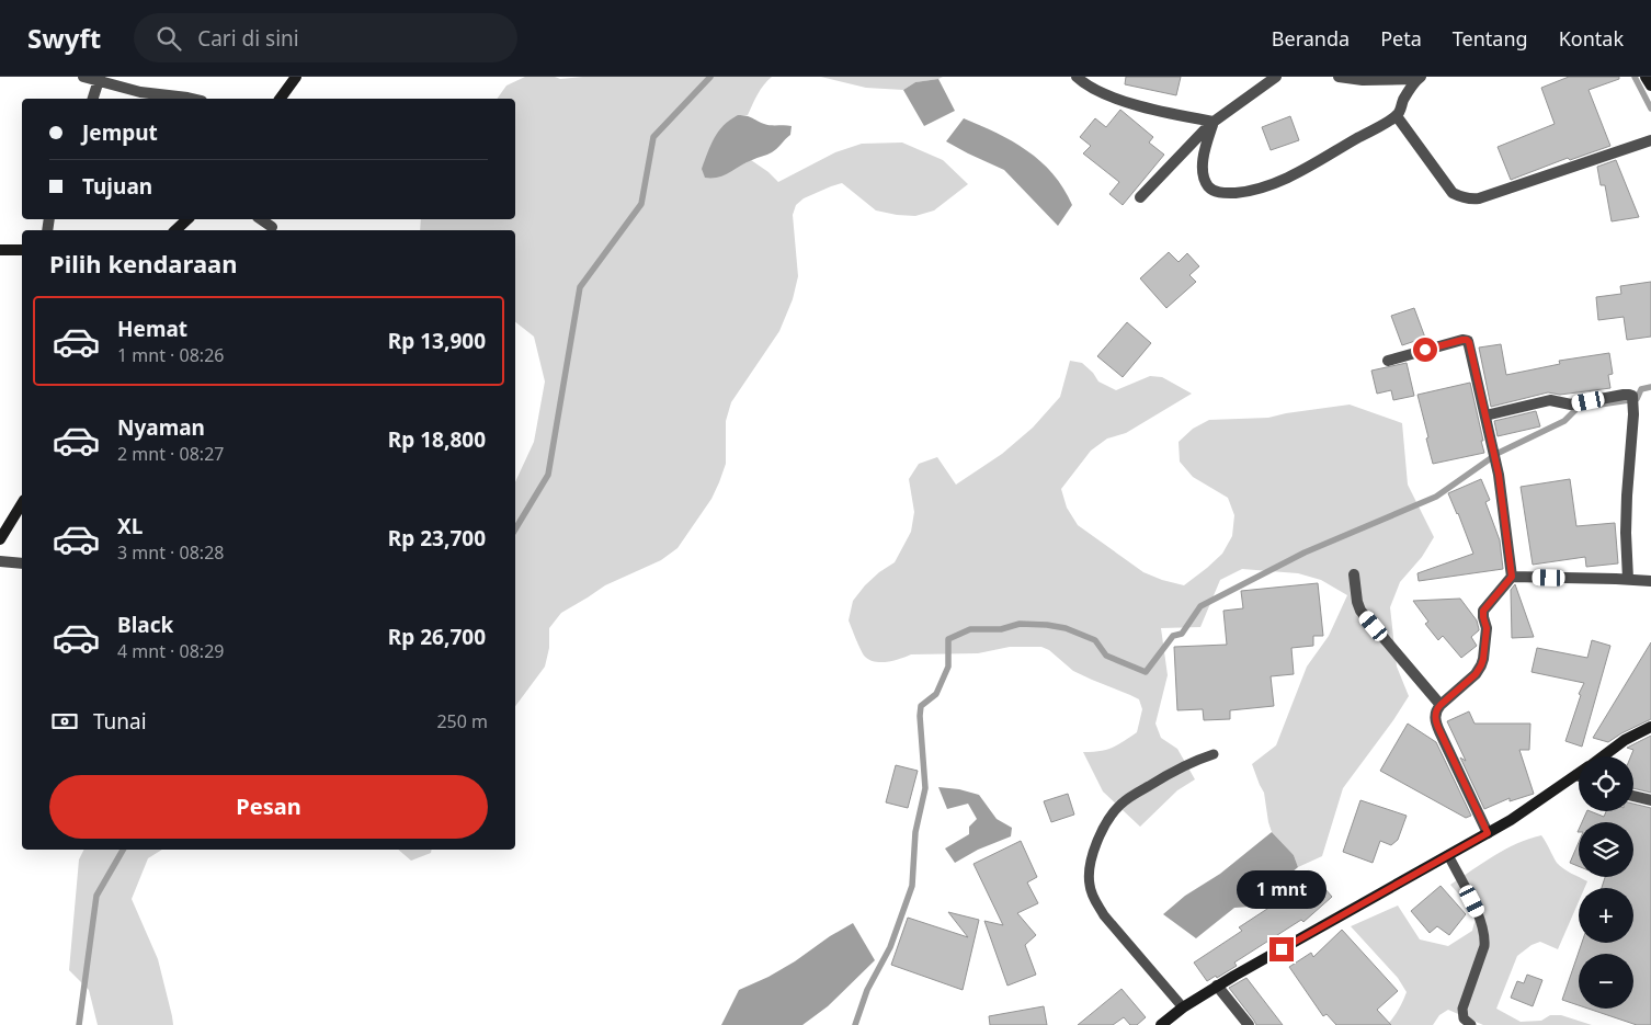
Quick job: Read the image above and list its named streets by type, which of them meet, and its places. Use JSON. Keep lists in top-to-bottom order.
{
  "page": {
    "header": "Swyft",
    "search": "Cari di sini",
    "nav": [
      "Beranda",
      "Peta",
      "Tentang",
      "Kontak"
    ],
    "banner": ["Jemput", "Tujuan"],
    "heading": "Pilih kendaraan",
    "list": [
      {
        "name": "Hemat",
        "note": "1 mnt · 08:26",
        "value": "Rp 13,900"
      },
      {
        "name": "Nyaman",
        "note": "2 mnt · 08:27",
        "value": "Rp 18,800"
      },
      {
        "name": "XL",
        "note": "3 mnt · 08:28",
        "value": "Rp 23,700"
      },
      {
        "name": "Black",
        "note": "4 mnt · 08:29",
        "value": "Rp 26,700"
      }
    ],
    "pay": ["Tunai", "250 m"],
    "map_buttons": ["+", "−"],
    "buttons": "Pesan",
    "bubble": "1 mnt"
  }
}
